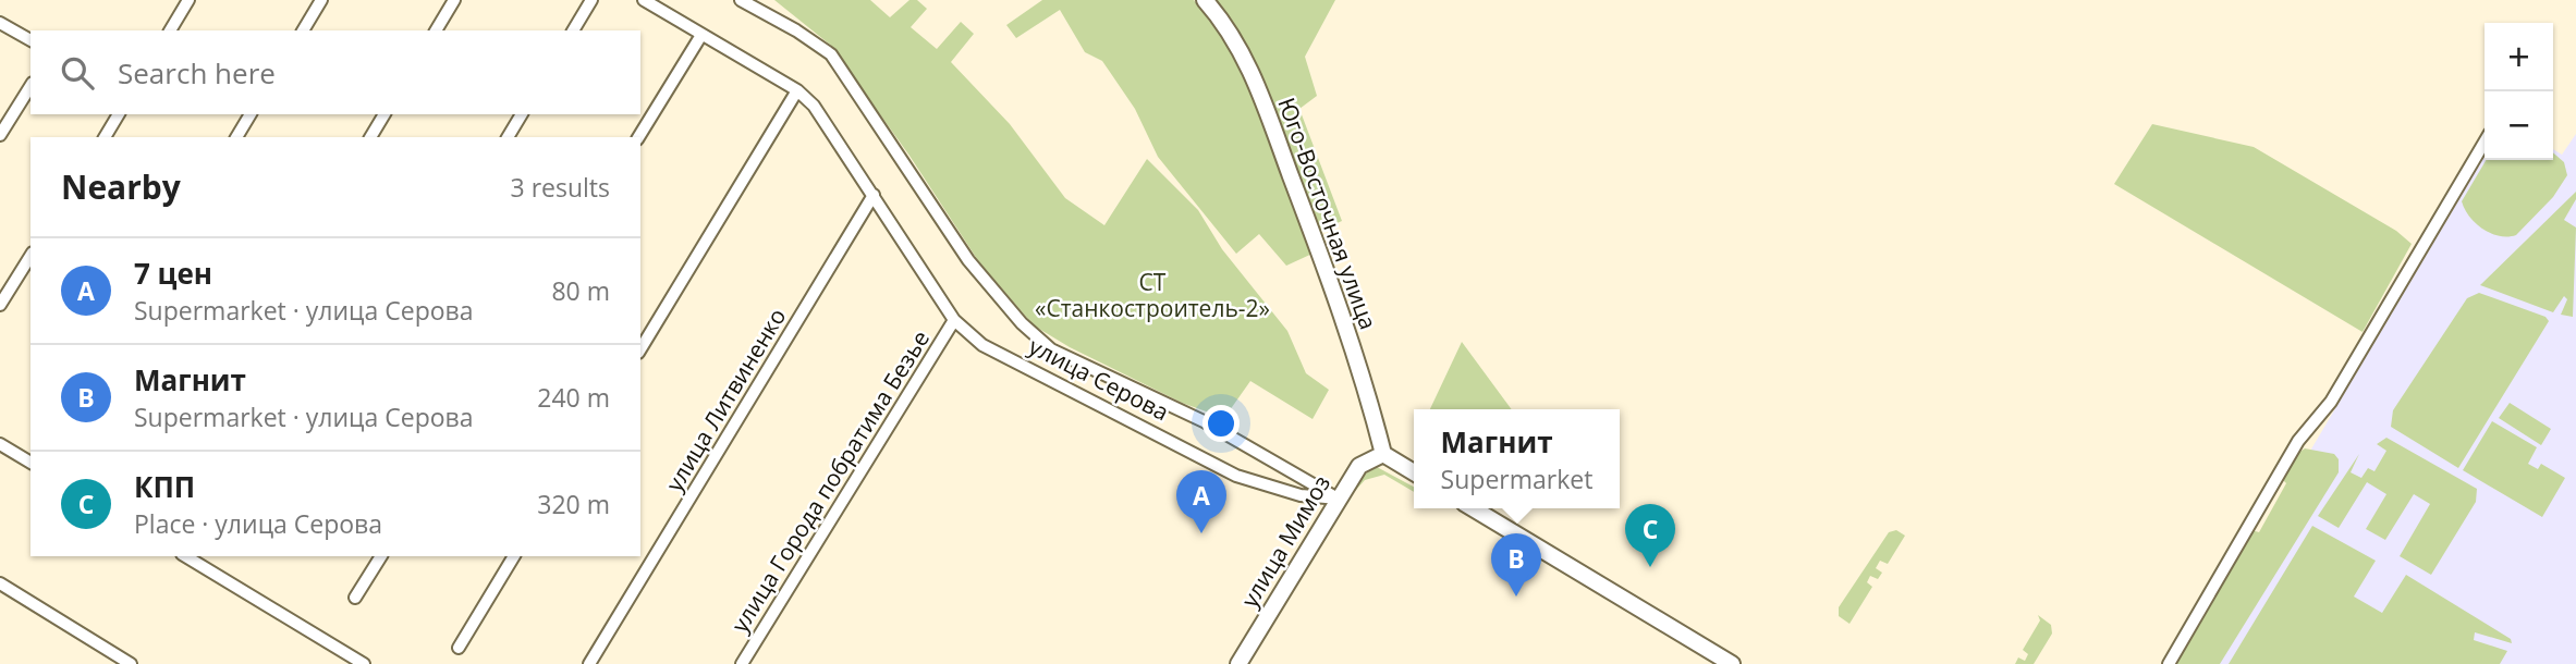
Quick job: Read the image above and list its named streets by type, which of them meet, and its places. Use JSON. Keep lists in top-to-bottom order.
{
  "streets": {
    "street": [
      "Юго-Восточная улица",
      "улица Серова",
      "улица Литвиненко",
      "улица Города побратима Безье",
      "улица Мимоз"
    ]
  },
  "crossings": [
    ["Юго-Восточная улица", "улица Мимоз"],
    ["улица Серова", "улица Литвиненко"],
    ["улица Серова", "улица Города побратима Безье"],
    ["улица Серова", "улица Мимоз"]
  ],
  "parks": ["СТ «Станкостроитель-2»"],
  "page": {
    "map_buttons": ["+", "−"],
    "search": "Search here",
    "heading": ["Nearby", "3 results"],
    "list": [
      {
        "mark": "A",
        "name": "7 цен",
        "note": "Supermarket · улица Серова",
        "value": "80 m"
      },
      {
        "mark": "B",
        "name": "Магнит",
        "note": "Supermarket · улица Серова",
        "value": "240 m"
      },
      {
        "mark": "C",
        "name": "КПП",
        "note": "Place · улица Серова",
        "value": "320 m"
      }
    ],
    "popup": ["Магнит", "Supermarket"],
    "pins": ["A", "C", "B"]
  }
}
